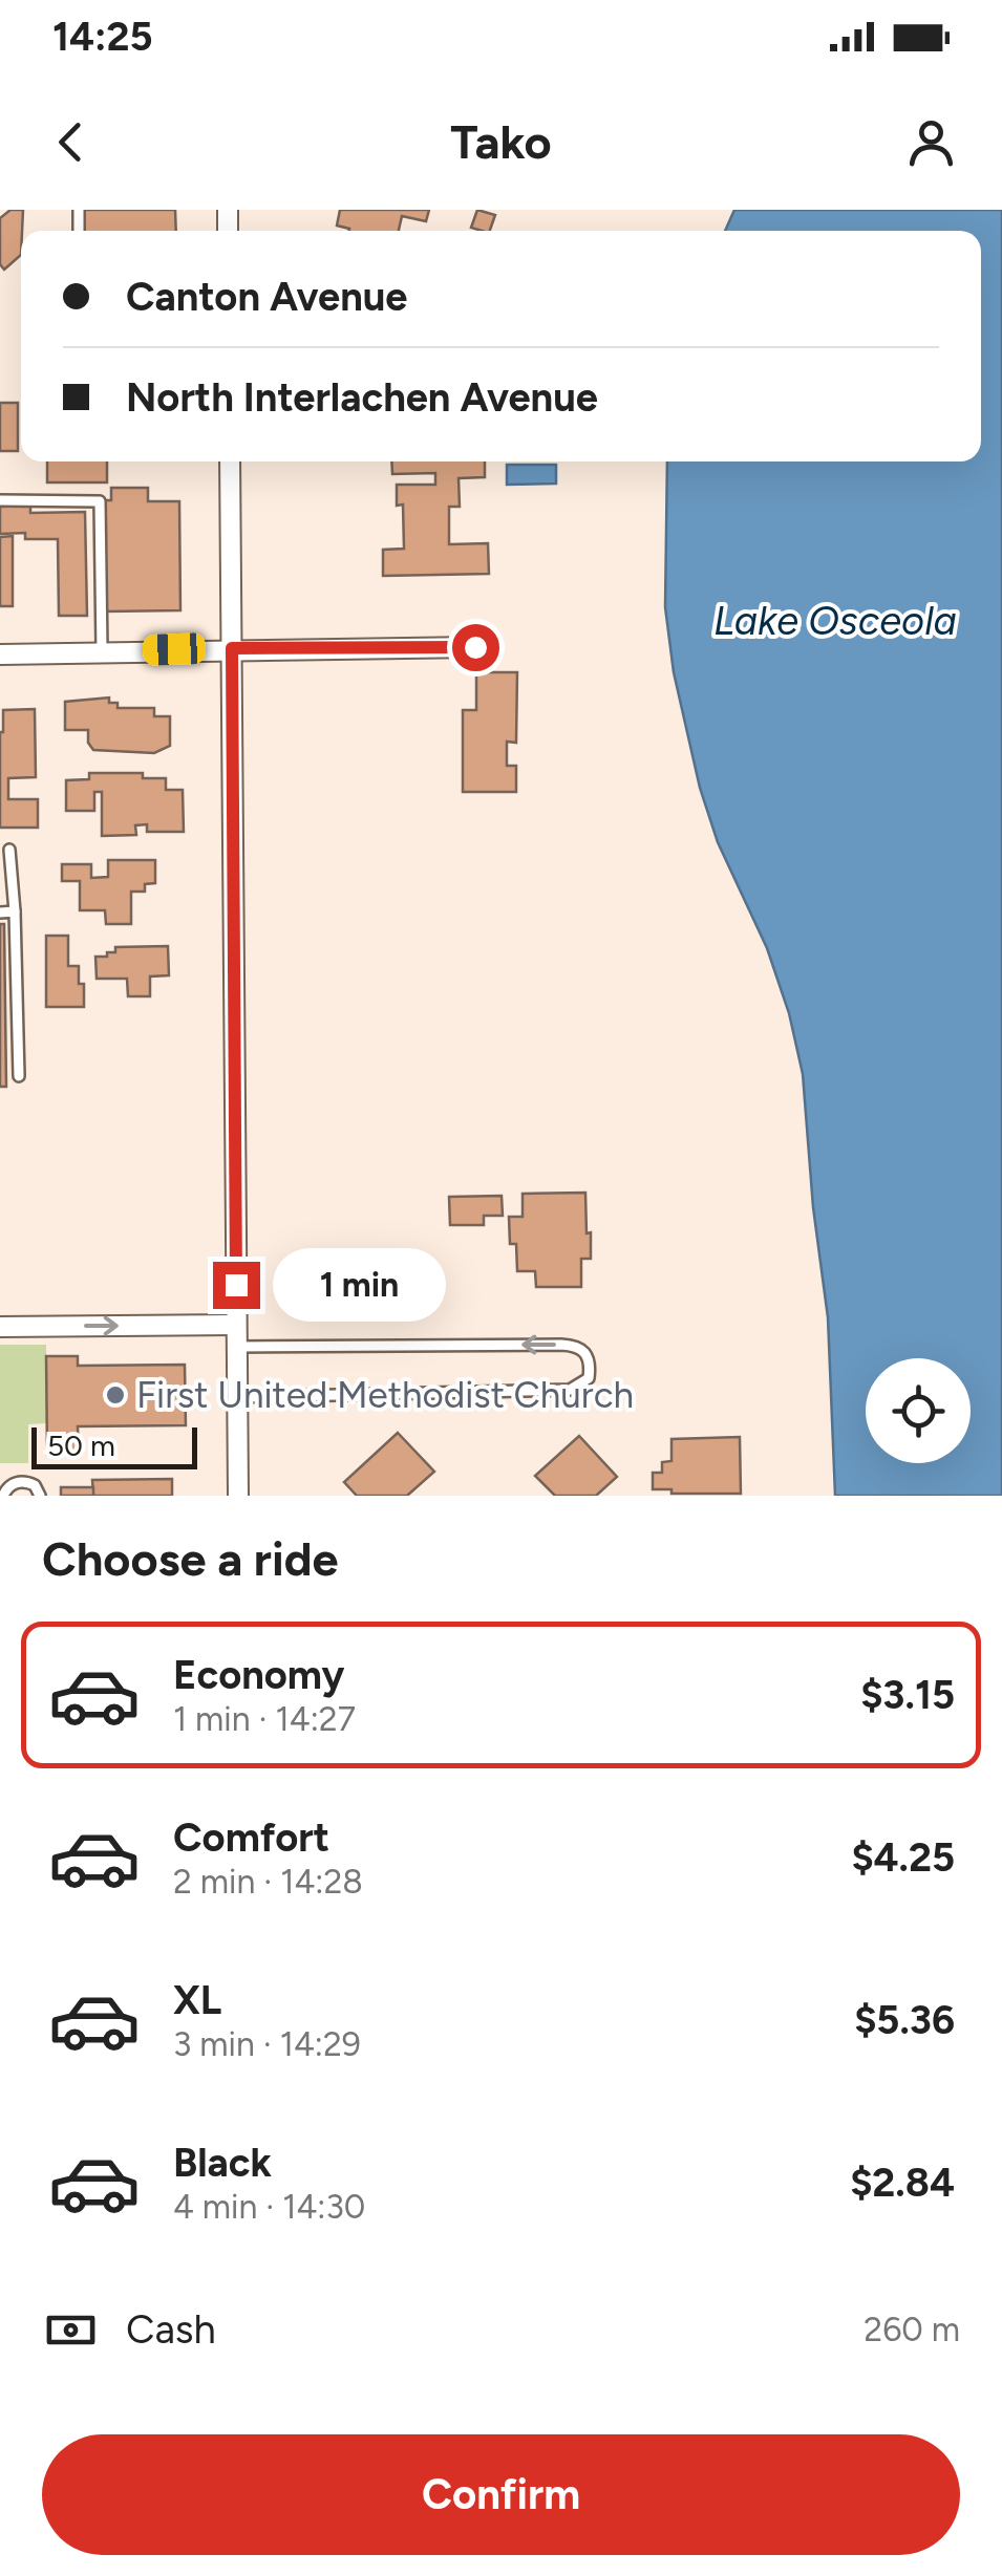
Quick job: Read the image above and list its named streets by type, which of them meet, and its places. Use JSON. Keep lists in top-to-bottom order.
{
  "water": ["Lake Osceola"],
  "places": ["First United Methodist Church"],
  "scale_bar": "50 m",
  "page": {
    "status": "14:25",
    "header": "Tako",
    "banner": ["Canton Avenue", "North Interlachen Avenue"],
    "bubble": "1 min",
    "scale": "50 m",
    "heading": "Choose a ride",
    "list": [
      {
        "name": "Economy",
        "note": "1 min · 14:27",
        "value": "$3.15"
      },
      {
        "name": "Comfort",
        "note": "2 min · 14:28",
        "value": "$4.25"
      },
      {
        "name": "XL",
        "note": "3 min · 14:29",
        "value": "$5.36"
      },
      {
        "name": "Black",
        "note": "4 min · 14:30",
        "value": "$2.84"
      }
    ],
    "pay": ["Cash", "260 m"],
    "buttons": "Confirm"
  }
}
